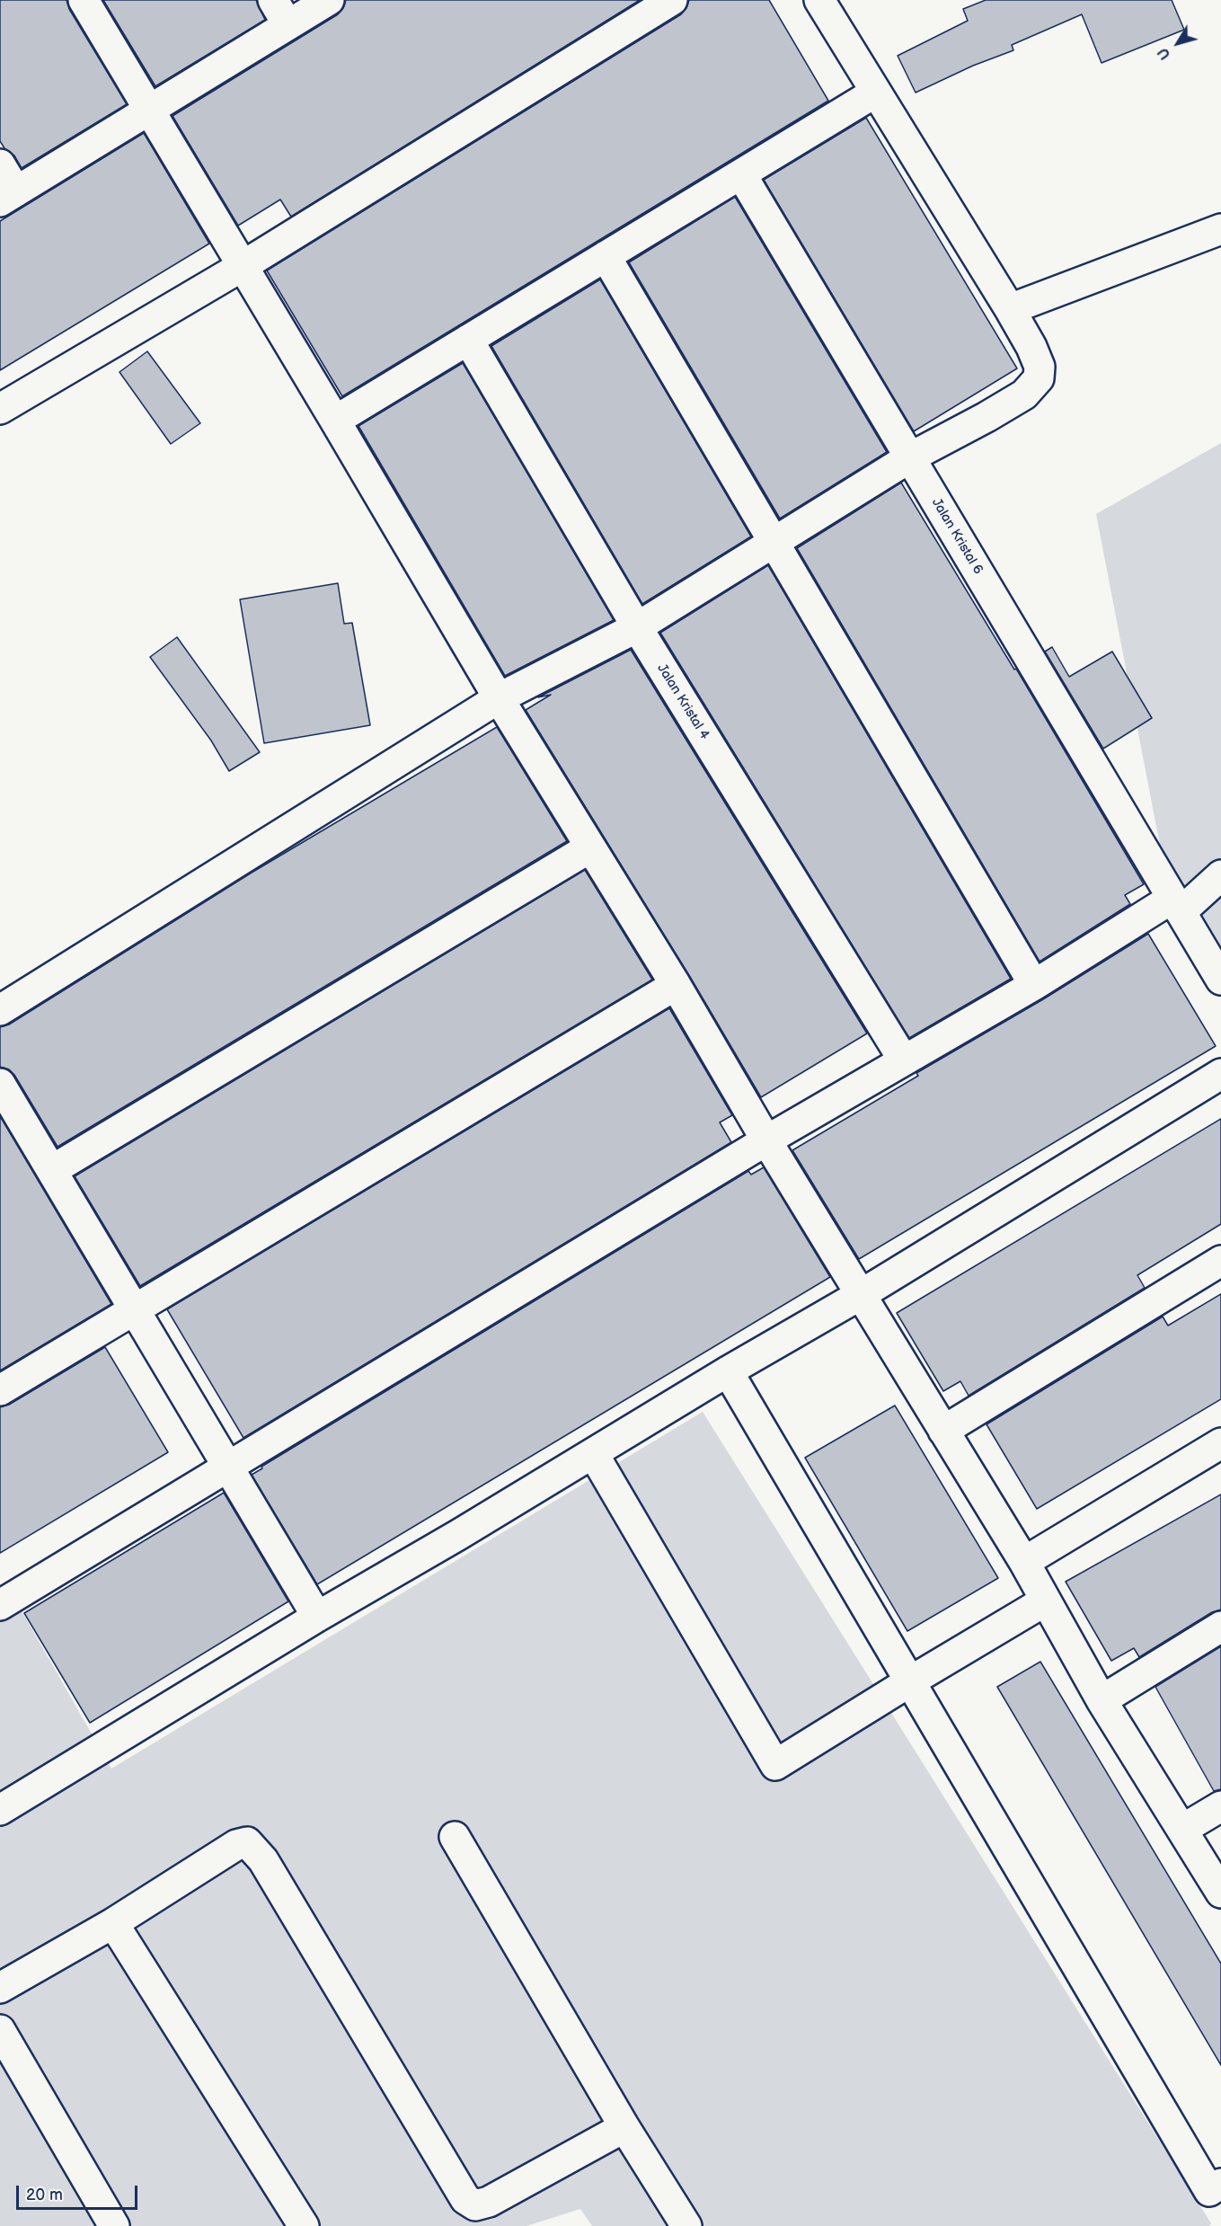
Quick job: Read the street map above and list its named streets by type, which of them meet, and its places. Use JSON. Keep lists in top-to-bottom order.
{
  "streets": {
    "street": ["Jalan Kristal 6", "Jalan Kristal 4"]
  },
  "scale_bar": "20 m",
  "north": "bottom left"
}
